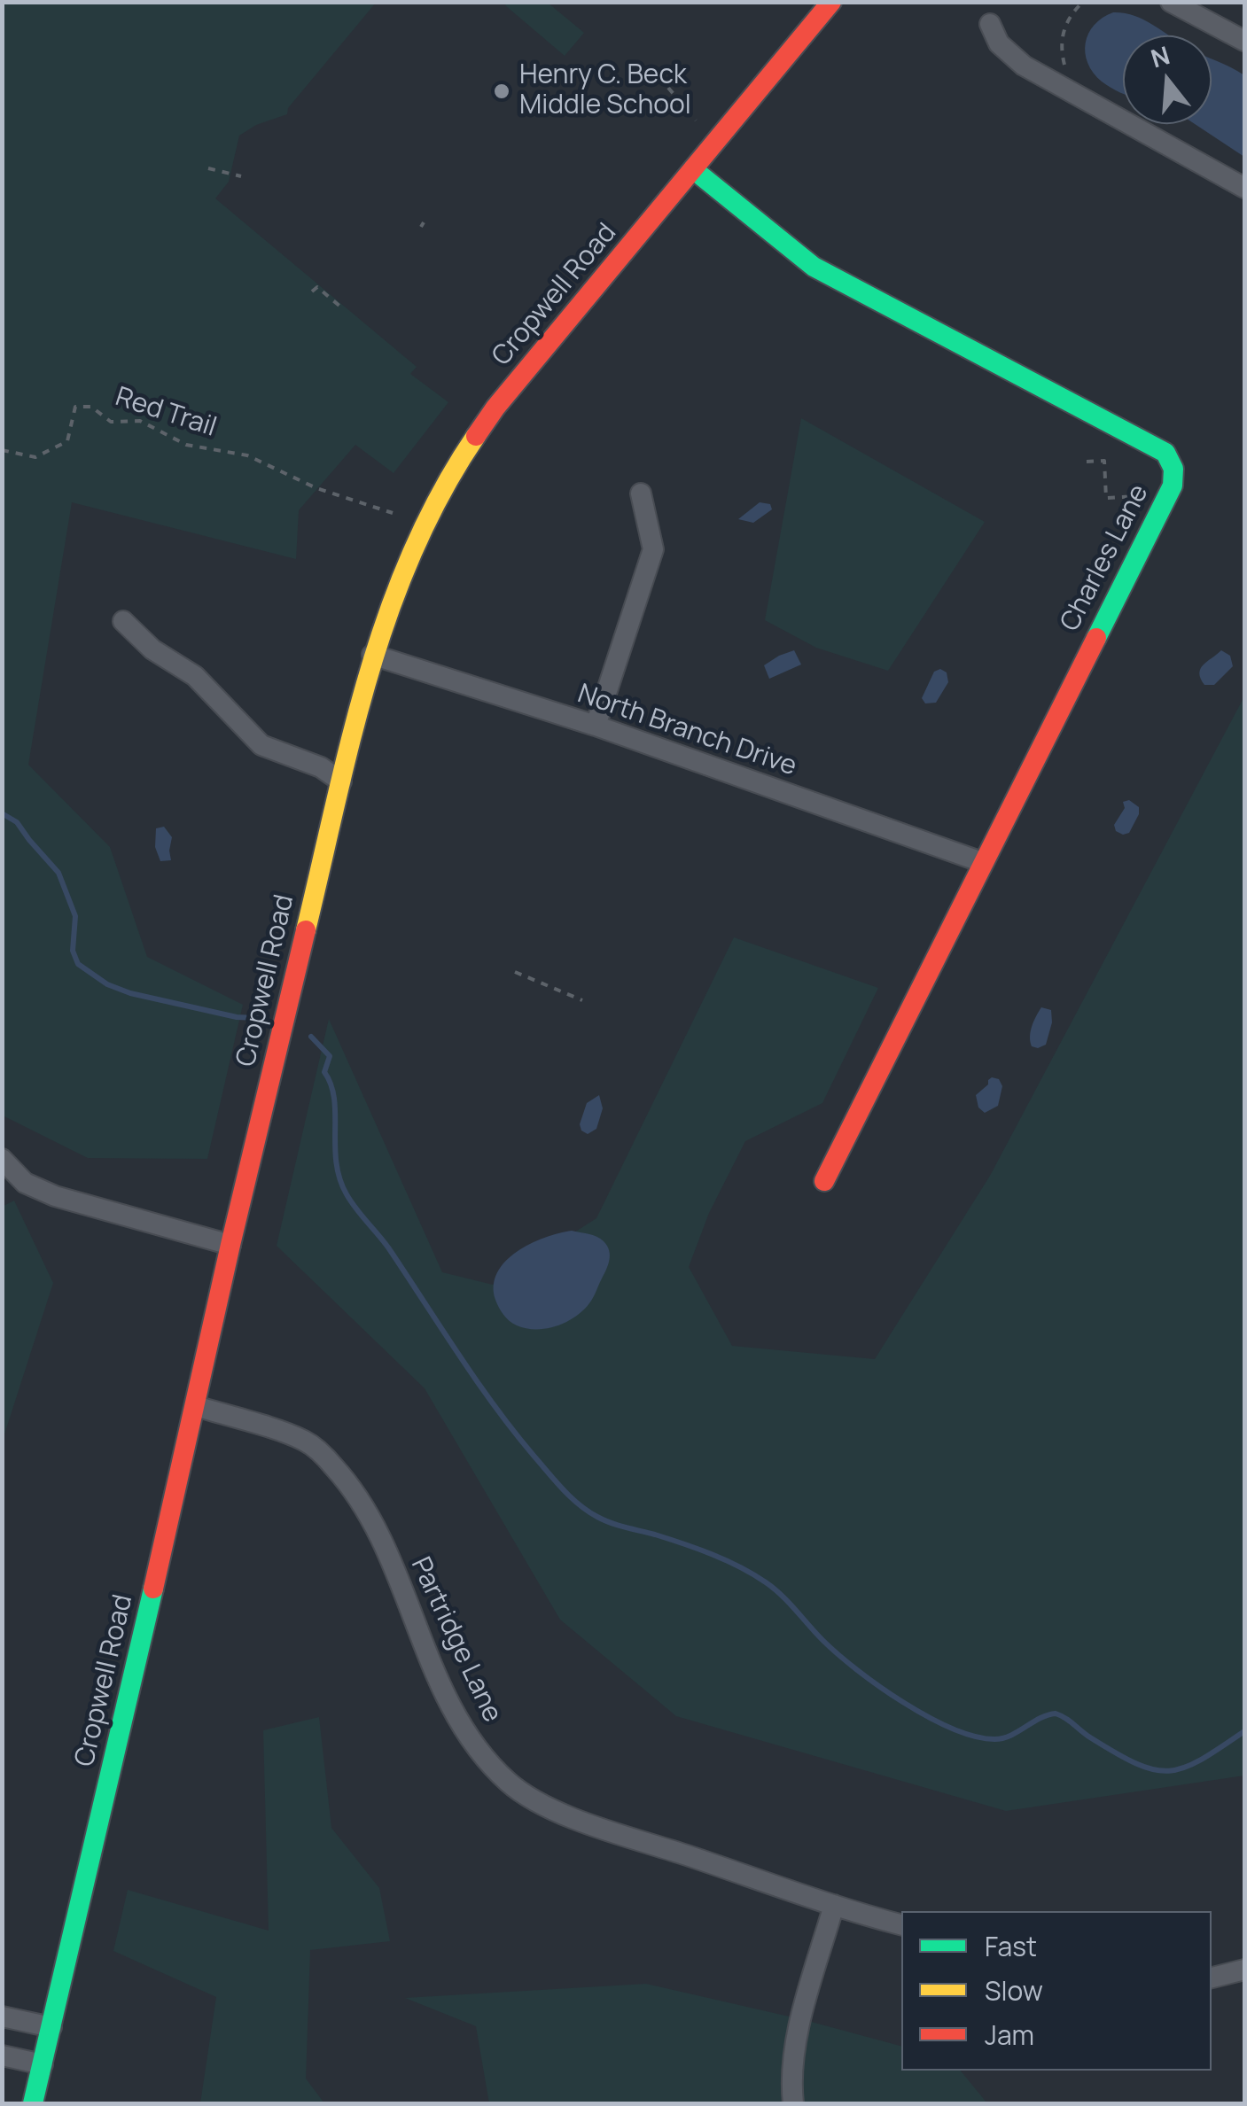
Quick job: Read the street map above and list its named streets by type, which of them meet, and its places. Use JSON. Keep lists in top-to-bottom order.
{
  "streets": {
    "street": [
      "Cropwell Road",
      "Charles Lane",
      "North Branch Drive",
      "Partridge Lane"
    ],
    "path": ["Red Trail"]
  },
  "crossings": [
    ["Cropwell Road", "Charles Lane"],
    ["Cropwell Road", "North Branch Drive"],
    ["Cropwell Road", "Partridge Lane"],
    ["Charles Lane", "North Branch Drive"]
  ],
  "places": ["Henry C. Beck Middle School"],
  "legend": ["Fast", "Slow", "Jam"],
  "north": "top"
}
